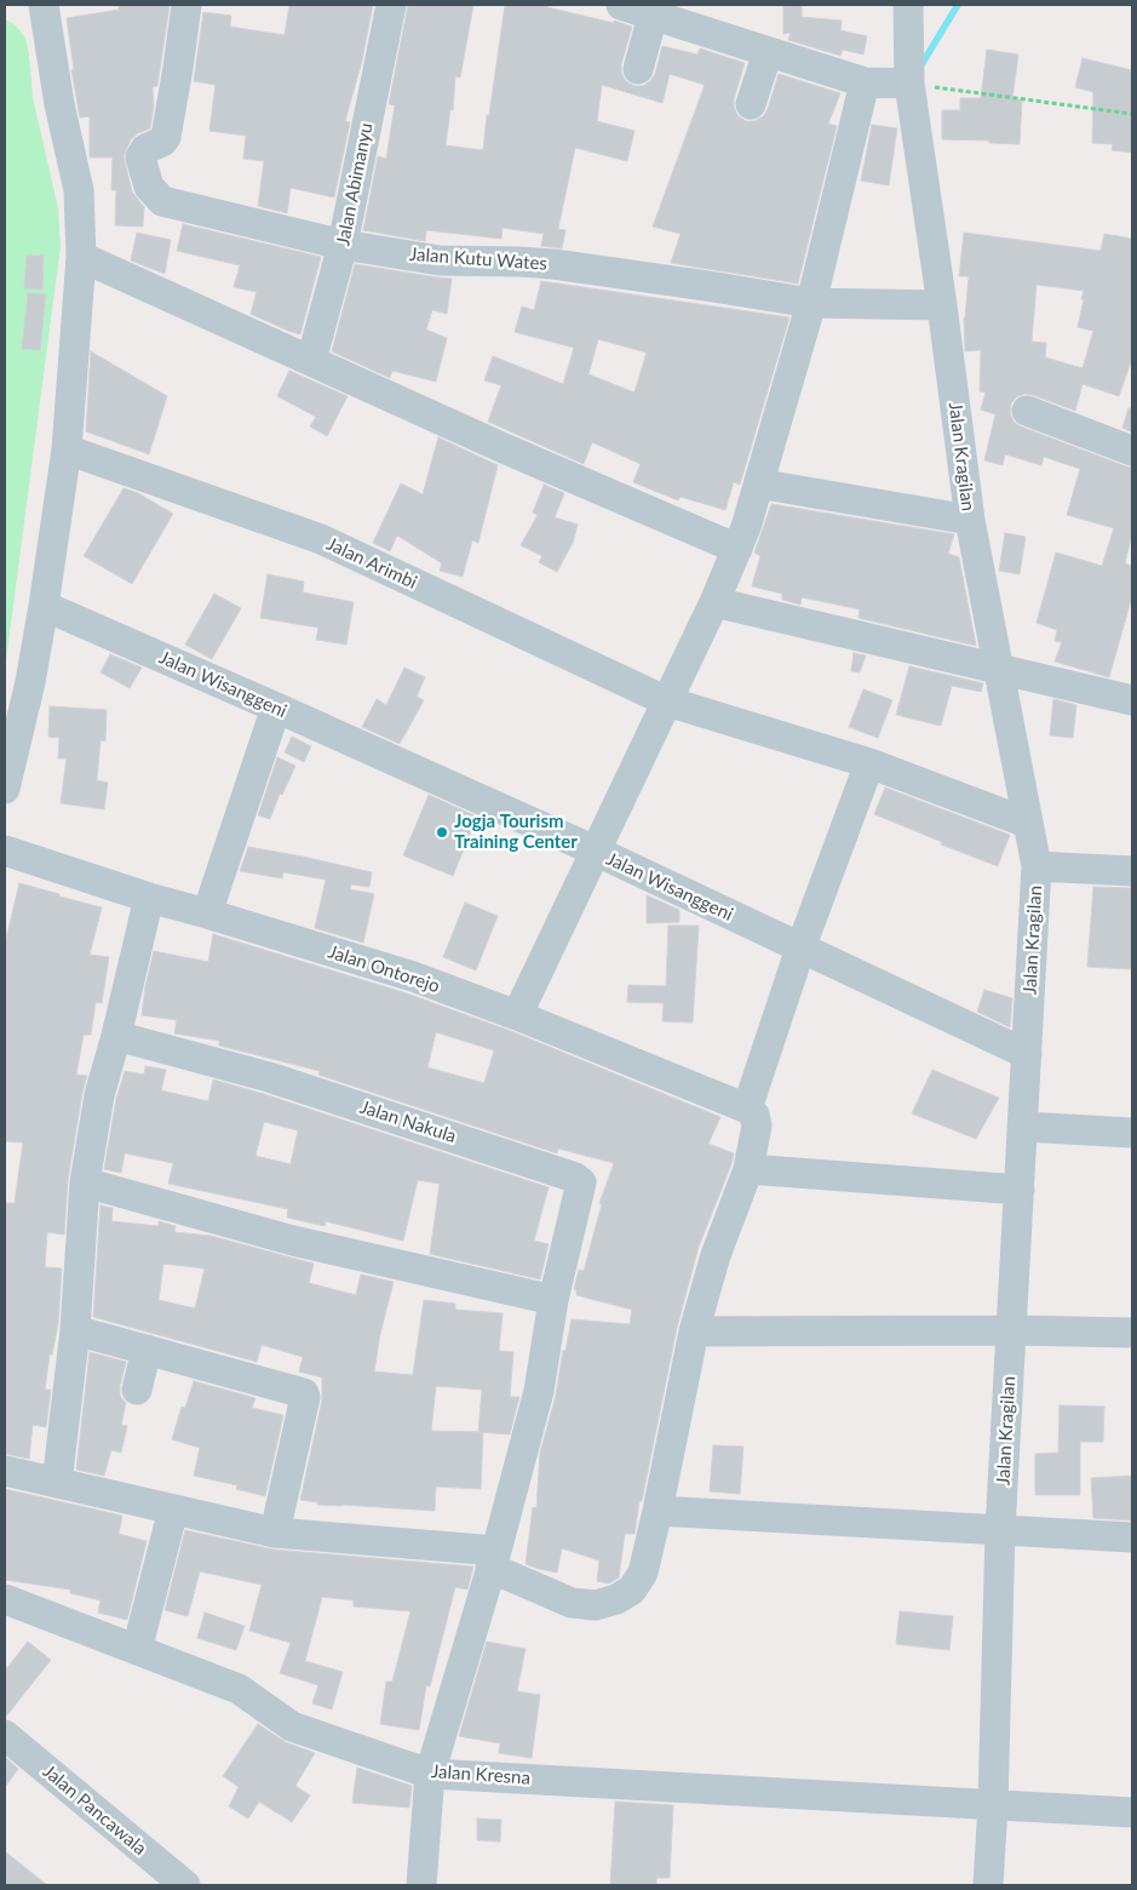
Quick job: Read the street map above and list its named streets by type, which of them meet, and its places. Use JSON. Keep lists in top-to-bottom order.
{
  "streets": {
    "street": [
      "Jalan Abimanyu",
      "Jalan Kutu Wates",
      "Jalan Kragilan",
      "Jalan Arimbi",
      "Jalan Wisanggeni",
      "Jalan Ontorejo",
      "Jalan Nakula",
      "Jalan Kresna",
      "Jalan Pancawala"
    ]
  },
  "crossings": [
    ["Jalan Abimanyu", "Jalan Kutu Wates"],
    ["Jalan Kutu Wates", "Jalan Kragilan"],
    ["Jalan Kragilan", "Jalan Arimbi"],
    ["Jalan Kragilan", "Jalan Wisanggeni"],
    ["Jalan Kragilan", "Jalan Kresna"],
    ["Jalan Nakula", "Jalan Kresna"]
  ],
  "places": ["Jogja Tourism Training Center"]
}
